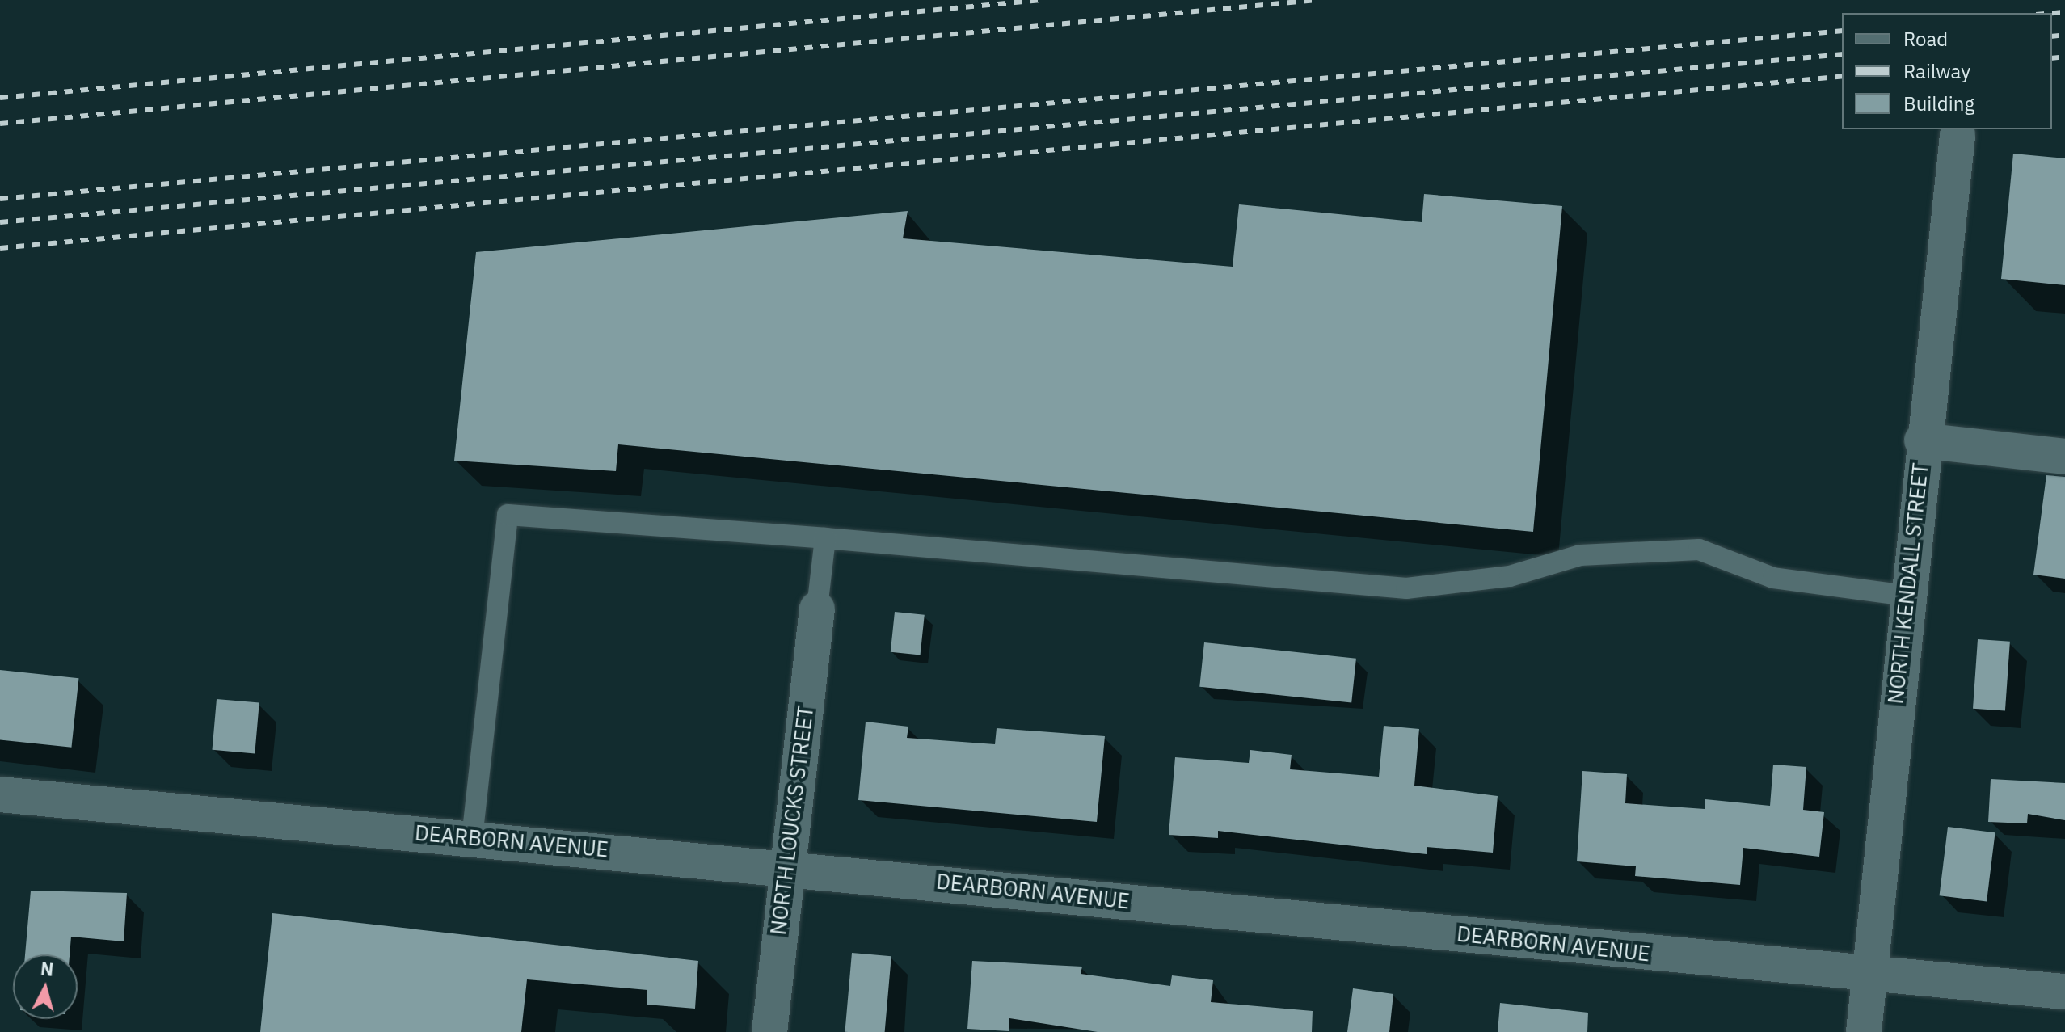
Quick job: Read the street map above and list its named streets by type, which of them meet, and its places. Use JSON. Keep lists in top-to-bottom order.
{
  "streets": {
    "street": ["NORTH KENDALL STREET", "NORTH LOUCKS STREET", "DEARBORN AVENUE"]
  },
  "crossings": [
    ["NORTH KENDALL STREET", "DEARBORN AVENUE"],
    ["NORTH LOUCKS STREET", "DEARBORN AVENUE"]
  ],
  "legend": ["Road", "Railway", "Building"],
  "north": "top"
}
